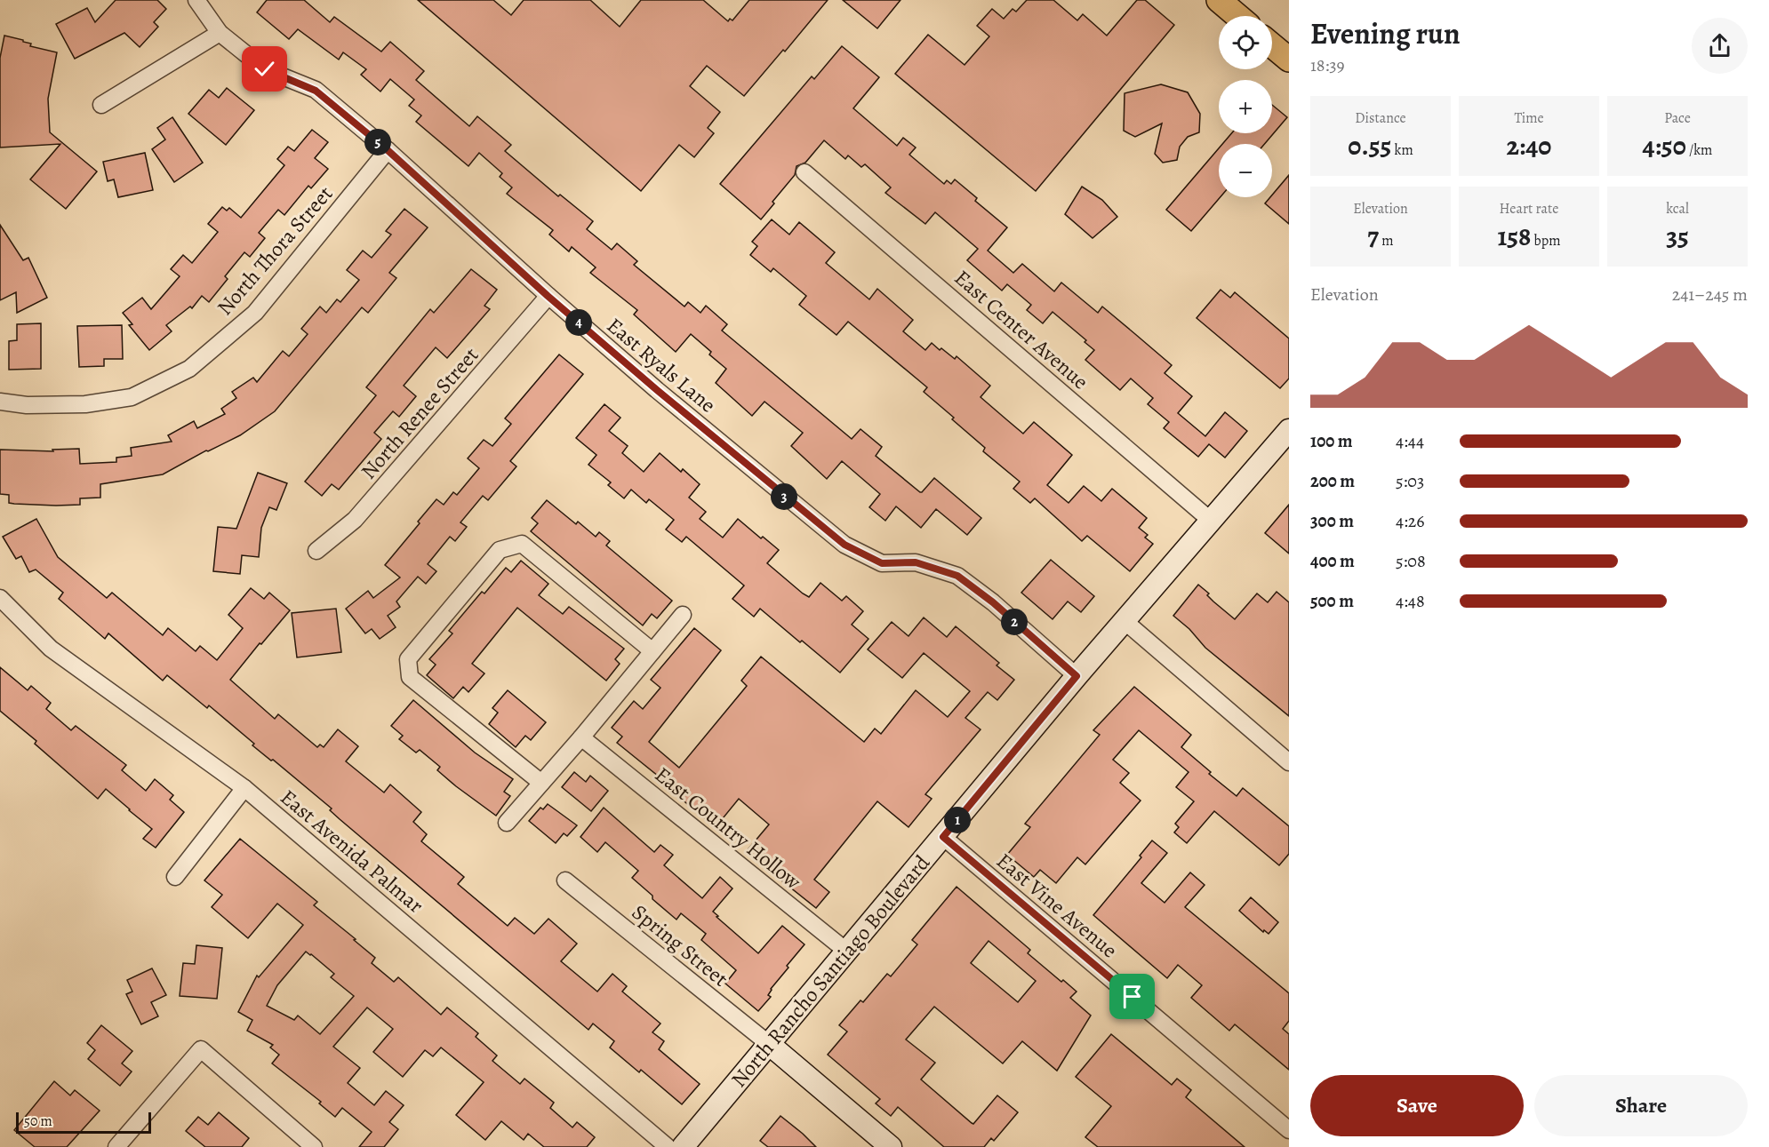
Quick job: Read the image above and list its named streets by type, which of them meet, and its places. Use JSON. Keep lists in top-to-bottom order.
{
  "streets": {
    "street": [
      "North Thora Street",
      "East Center Avenue",
      "East Ryals Lane",
      "North Renee Street",
      "East Country Hollow",
      "East Avenida Palmar",
      "East Vine Avenue",
      "Spring Street",
      "North Rancho Santiago Boulevard"
    ]
  },
  "crossings": [
    ["North Thora Street", "East Ryals Lane"],
    ["East Center Avenue", "North Rancho Santiago Boulevard"],
    ["East Ryals Lane", "North Renee Street"],
    ["East Ryals Lane", "North Rancho Santiago Boulevard"],
    ["East Country Hollow", "North Rancho Santiago Boulevard"],
    ["East Vine Avenue", "North Rancho Santiago Boulevard"],
    ["Spring Street", "North Rancho Santiago Boulevard"]
  ],
  "scale_bar": "50 m",
  "page": {
    "heading": ["Evening run", "18:39"],
    "map_buttons": ["+", "−"],
    "stats": [
      ["Distance", "0.55 km"],
      ["Time", "2:40"],
      ["Pace", "4:50 /km"],
      ["Elevation", "7 m"],
      ["Heart rate", "158 bpm"],
      ["kcal", "35"]
    ],
    "pins": [
      "5",
      "4",
      "3",
      "2",
      "1"
    ],
    "chart": ["Elevation", "241–245 m"],
    "list": [
      {
        "name": "100 m",
        "note": "4:44"
      },
      {
        "name": "200 m",
        "note": "5:03"
      },
      {
        "name": "300 m",
        "note": "4:26"
      },
      {
        "name": "400 m",
        "note": "5:08"
      },
      {
        "name": "500 m",
        "note": "4:48"
      }
    ],
    "buttons": ["Save", "Share"],
    "scale": "50 m"
  }
}
